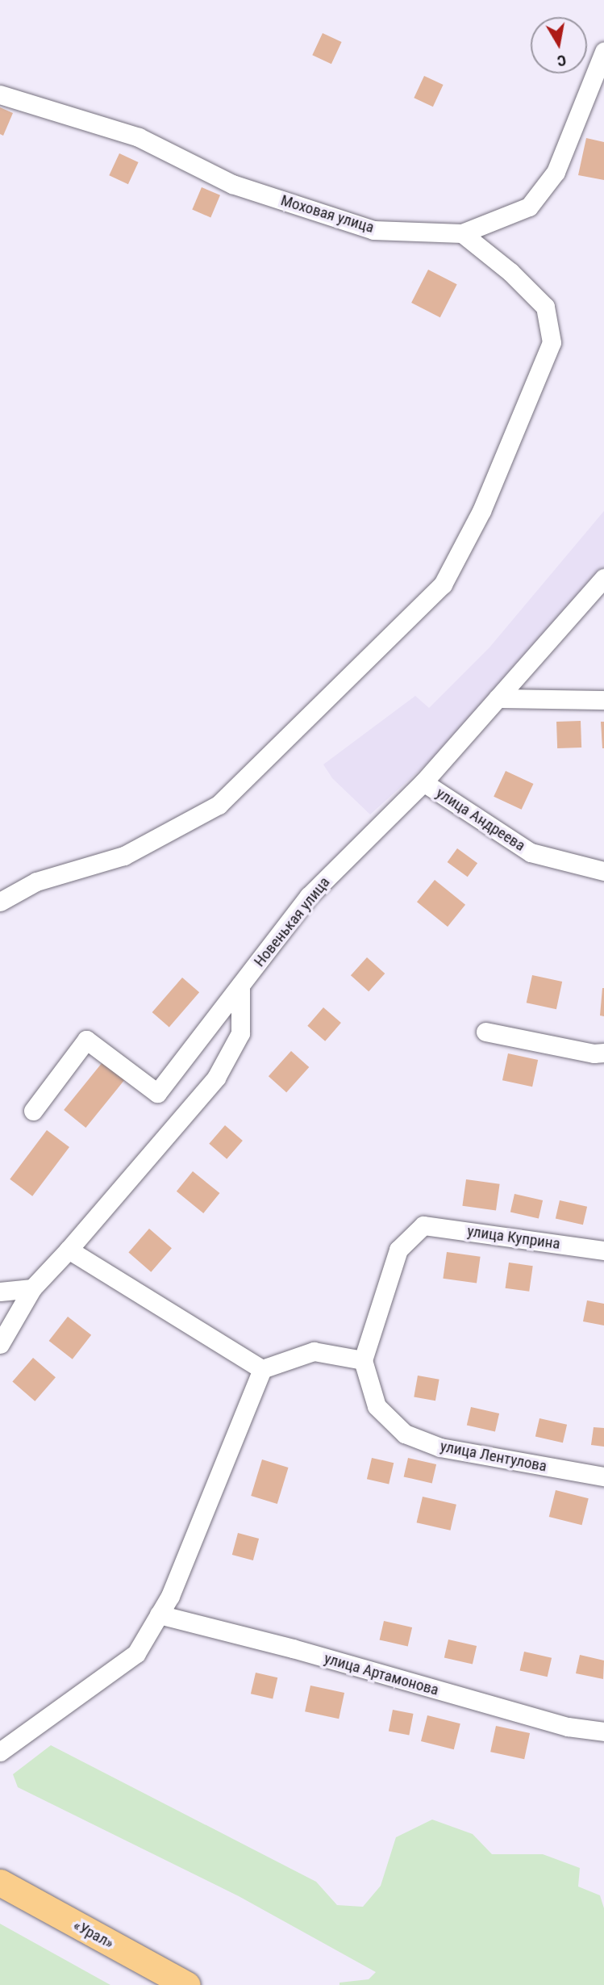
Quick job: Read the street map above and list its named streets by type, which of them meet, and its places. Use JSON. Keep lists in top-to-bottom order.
{
  "streets": {
    "highway": ["«Урал»"],
    "street": [
      "Моховая улица",
      "улица Андреева",
      "Новенькая улица",
      "улица Куприна",
      "улица Лентулова",
      "улица Артамонова"
    ]
  },
  "crossings": [
    ["улица Андреева", "Новенькая улица"],
    ["улица Куприна", "улица Лентулова"]
  ],
  "north": "bottom"
}
